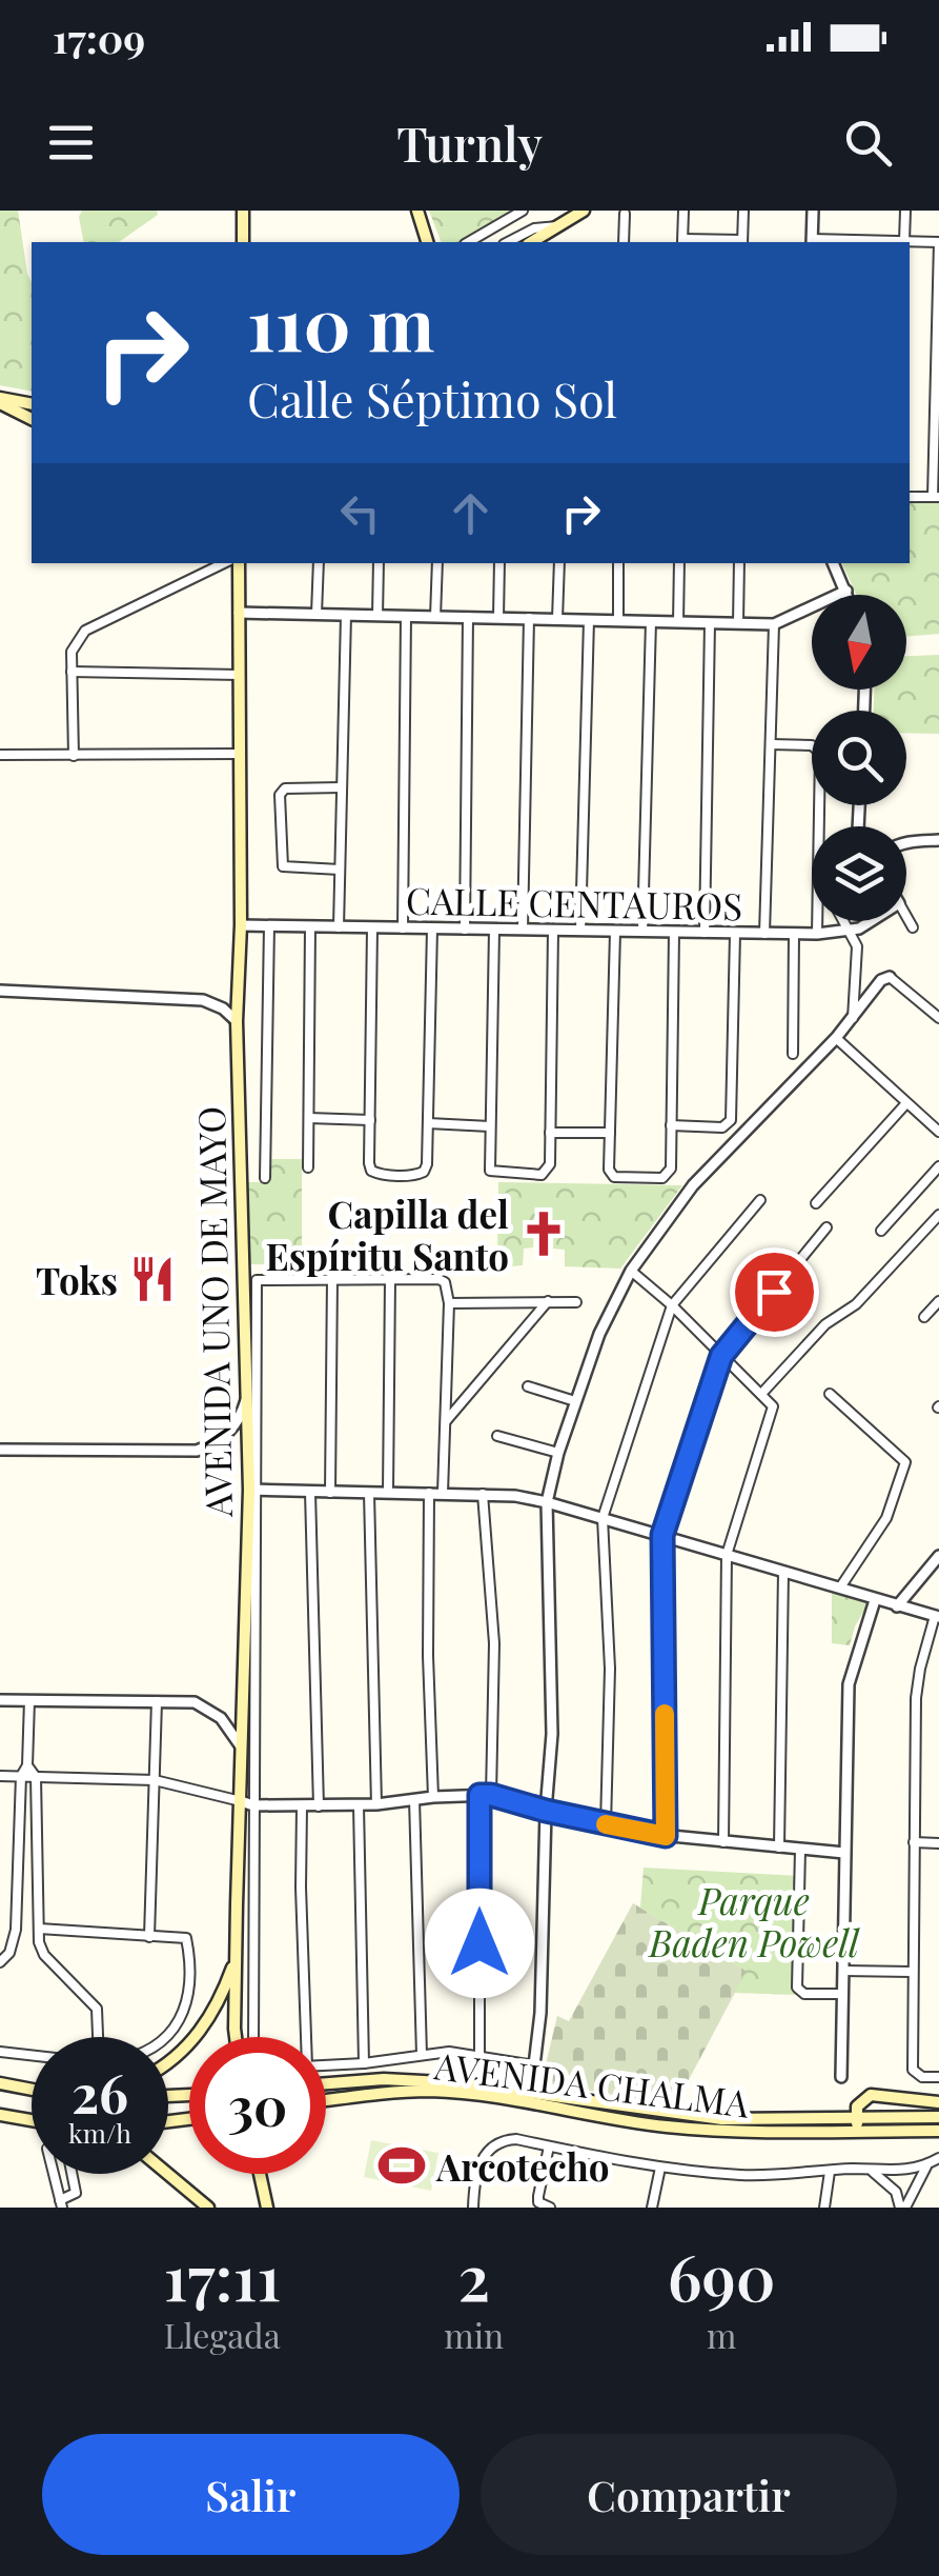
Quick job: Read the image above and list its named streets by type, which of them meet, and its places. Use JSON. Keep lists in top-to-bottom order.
{
  "streets": {
    "main road": ["AVENIDA UNO DE MAYO", "AVENIDA CHALMA"],
    "street": ["CALLE CENTAUROS"]
  },
  "crossings": [
    ["CALLE CENTAUROS", "AVENIDA UNO DE MAYO"]
  ],
  "parks": ["Parque Baden Powell"],
  "places": {
    "church": ["Capilla del Espíritu Santo"],
    "restaurant": ["Toks"],
    "sports": ["Arcotecho"]
  },
  "north": "bottom",
  "page": {
    "status": "17:09",
    "header": "Turnly",
    "turn": ["110 m", "Calle Séptimo Sol"],
    "speed": "26 km/h",
    "limit": "30",
    "eta": [
      "17:11",
      "Llegada",
      "2",
      "min",
      "690",
      "m"
    ],
    "buttons": ["Salir", "Compartir"]
  }
}
